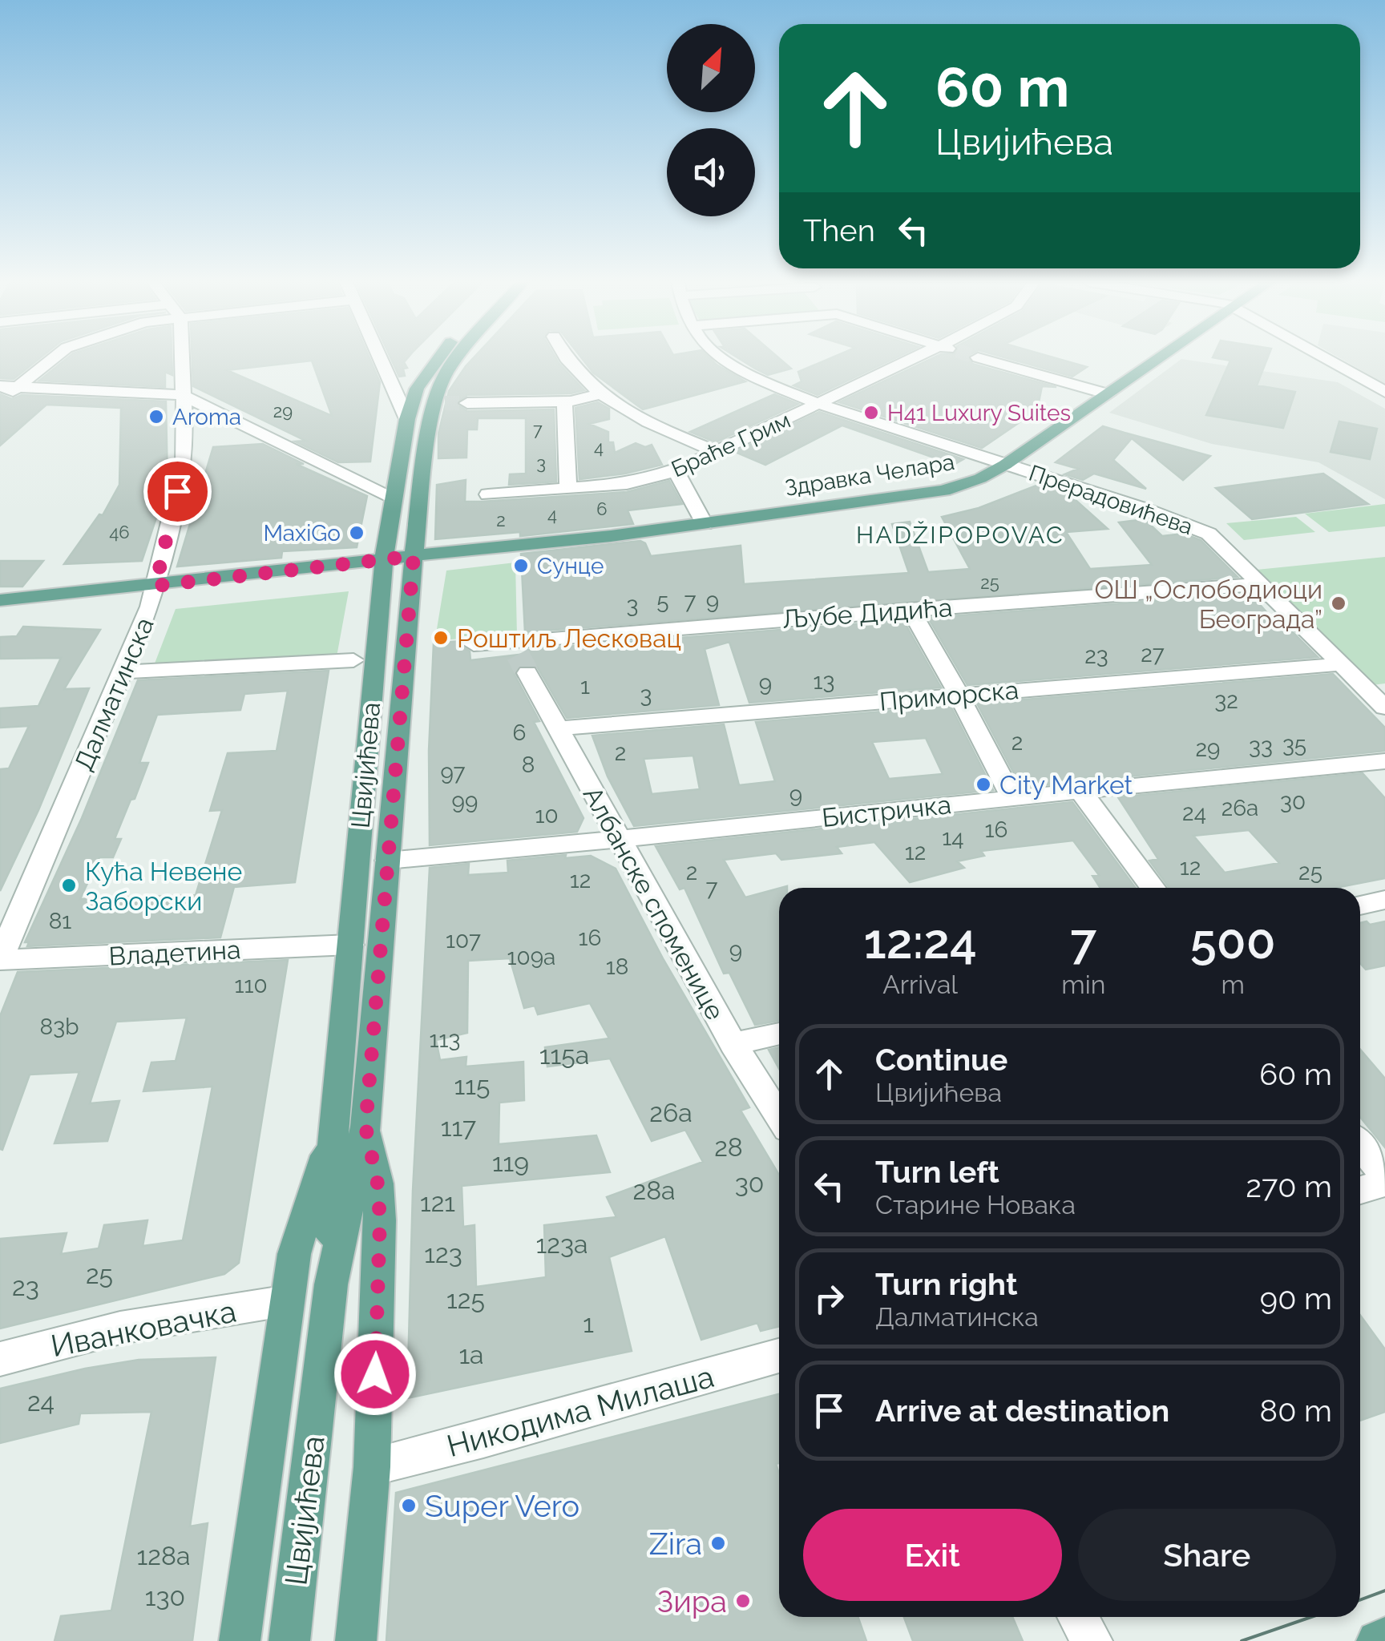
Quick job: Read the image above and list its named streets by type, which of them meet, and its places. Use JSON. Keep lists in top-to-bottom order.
{
  "streets": {
    "main road": ["Здравка Челара", "Цвијићева"],
    "street": [
      "Браће Грим",
      "Прерадовићева",
      "Љубе Дидића",
      "Далматинска",
      "Приморска",
      "Бистричка",
      "Албанске споменице",
      "Владетина",
      "Иванковачка",
      "Никодима Милаша"
    ]
  },
  "crossings": [
    ["Браће Грим", "Прерадовићева"],
    ["Здравка Челара", "Прерадовићева"],
    ["Здравка Челара", "Далматинска"],
    ["Здравка Челара", "Цвијићева"],
    ["Прерадовићева", "Љубе Дидића"],
    ["Прерадовићева", "Приморска"],
    ["Љубе Дидића", "Албанске споменице"],
    ["Далматинска", "Владетина"],
    ["Приморска", "Албанске споменице"],
    ["Цвијићева", "Бистричка"],
    ["Цвијићева", "Владетина"],
    ["Бистричка", "Албанске споменице"]
  ],
  "districts": ["HADŽIPOPOVAC"],
  "places": [
    "H41 Luxury Suites",
    "Aroma",
    "MaxiGo",
    "Сунце",
    "ОШ „Ослободиоци Београда”",
    "Роштиљ Лесковац",
    "City Market",
    "Кућа Невене Заборски",
    "Super Vero",
    "Zira",
    "Зира"
  ],
  "house_numbers": [
    "29",
    "7",
    "4",
    "3",
    "6",
    "4",
    "2",
    "46",
    "25",
    "5",
    "7",
    "9",
    "3",
    "27",
    "23",
    "13",
    "9",
    "1",
    "3",
    "32",
    "6",
    "2",
    "35",
    "33",
    "29",
    "2",
    "8",
    "97",
    "9",
    "99",
    "30",
    "26a",
    "24",
    "10",
    "16",
    "14",
    "12",
    "12",
    "2",
    "25",
    "12",
    "7",
    "81",
    "16",
    "107",
    "9",
    "109a",
    "18",
    "110",
    "83b",
    "113",
    "115a",
    "115",
    "26a",
    "117",
    "28",
    "119",
    "30",
    "28a",
    "121",
    "123a",
    "123",
    "25",
    "23",
    "125",
    "1",
    "1a",
    "24",
    "128a",
    "130"
  ],
  "north": "top right",
  "page": {
    "turn": ["60 m", "Цвијићева"],
    "then": "Then",
    "eta": [
      "12:24",
      "Arrival",
      "7",
      "min",
      "500",
      "m"
    ],
    "list": [
      {
        "name": "Continue",
        "note": "Цвијићева",
        "value": "60 m"
      },
      {
        "name": "Turn left",
        "note": "Старине Новака",
        "value": "270 m"
      },
      {
        "name": "Turn right",
        "note": "Далматинска",
        "value": "90 m"
      },
      {
        "name": "Arrive at destination",
        "value": "80 m"
      }
    ],
    "buttons": ["Exit", "Share"]
  }
}
